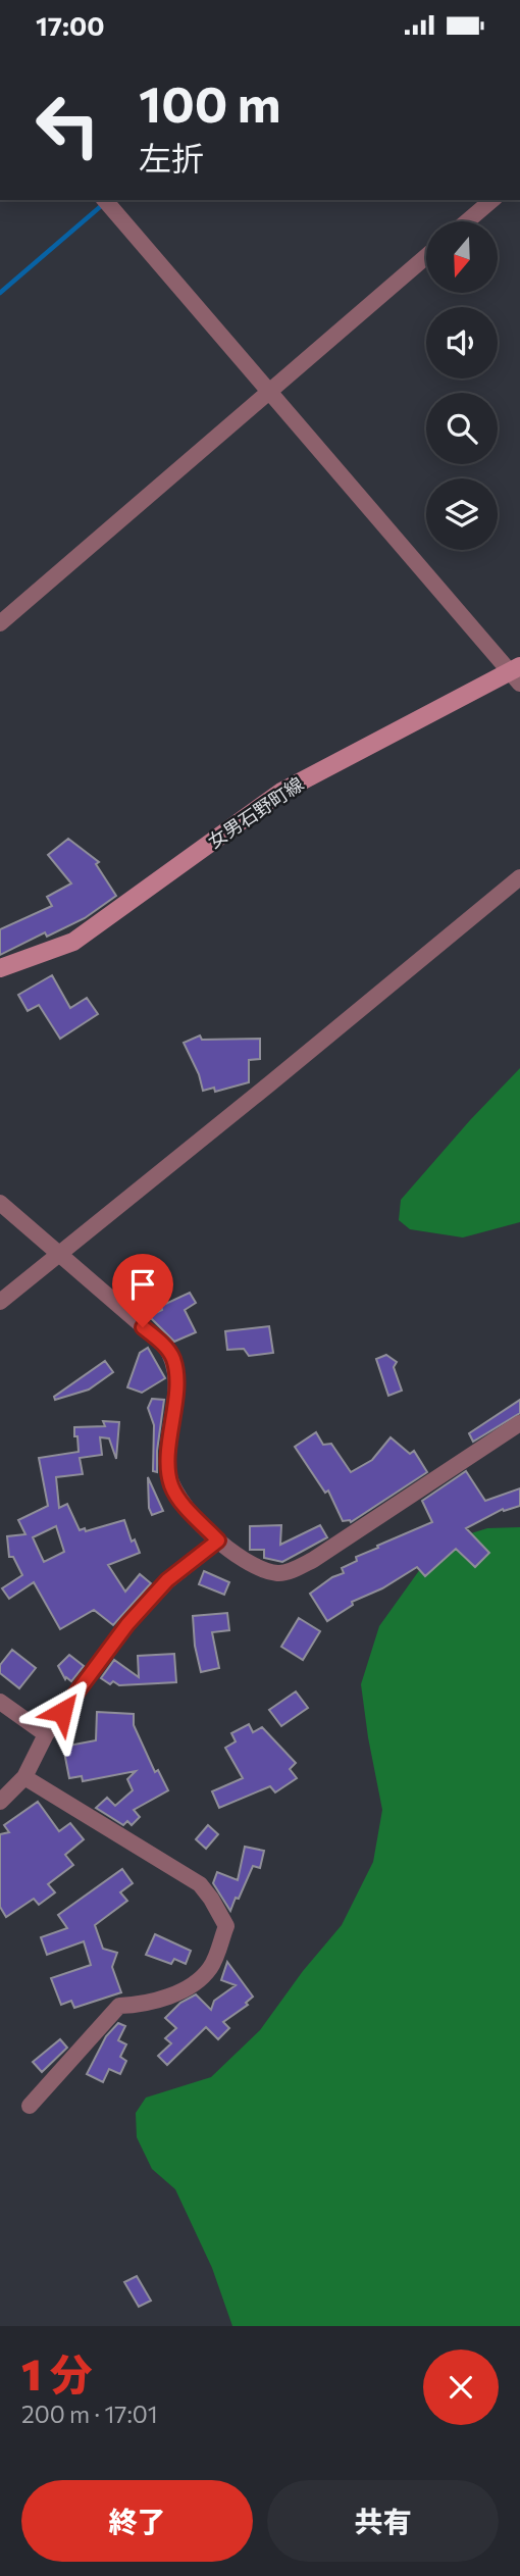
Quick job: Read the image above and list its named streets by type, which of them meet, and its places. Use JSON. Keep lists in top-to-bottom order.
{
  "streets": {
    "main road": ["女男石野町線"]
  },
  "north": "bottom",
  "page": {
    "status": "17:00",
    "turn": ["100 m", "左折"],
    "heading": ["1 分", "200 m · 17:01"],
    "buttons": ["終了", "共有"]
  }
}
